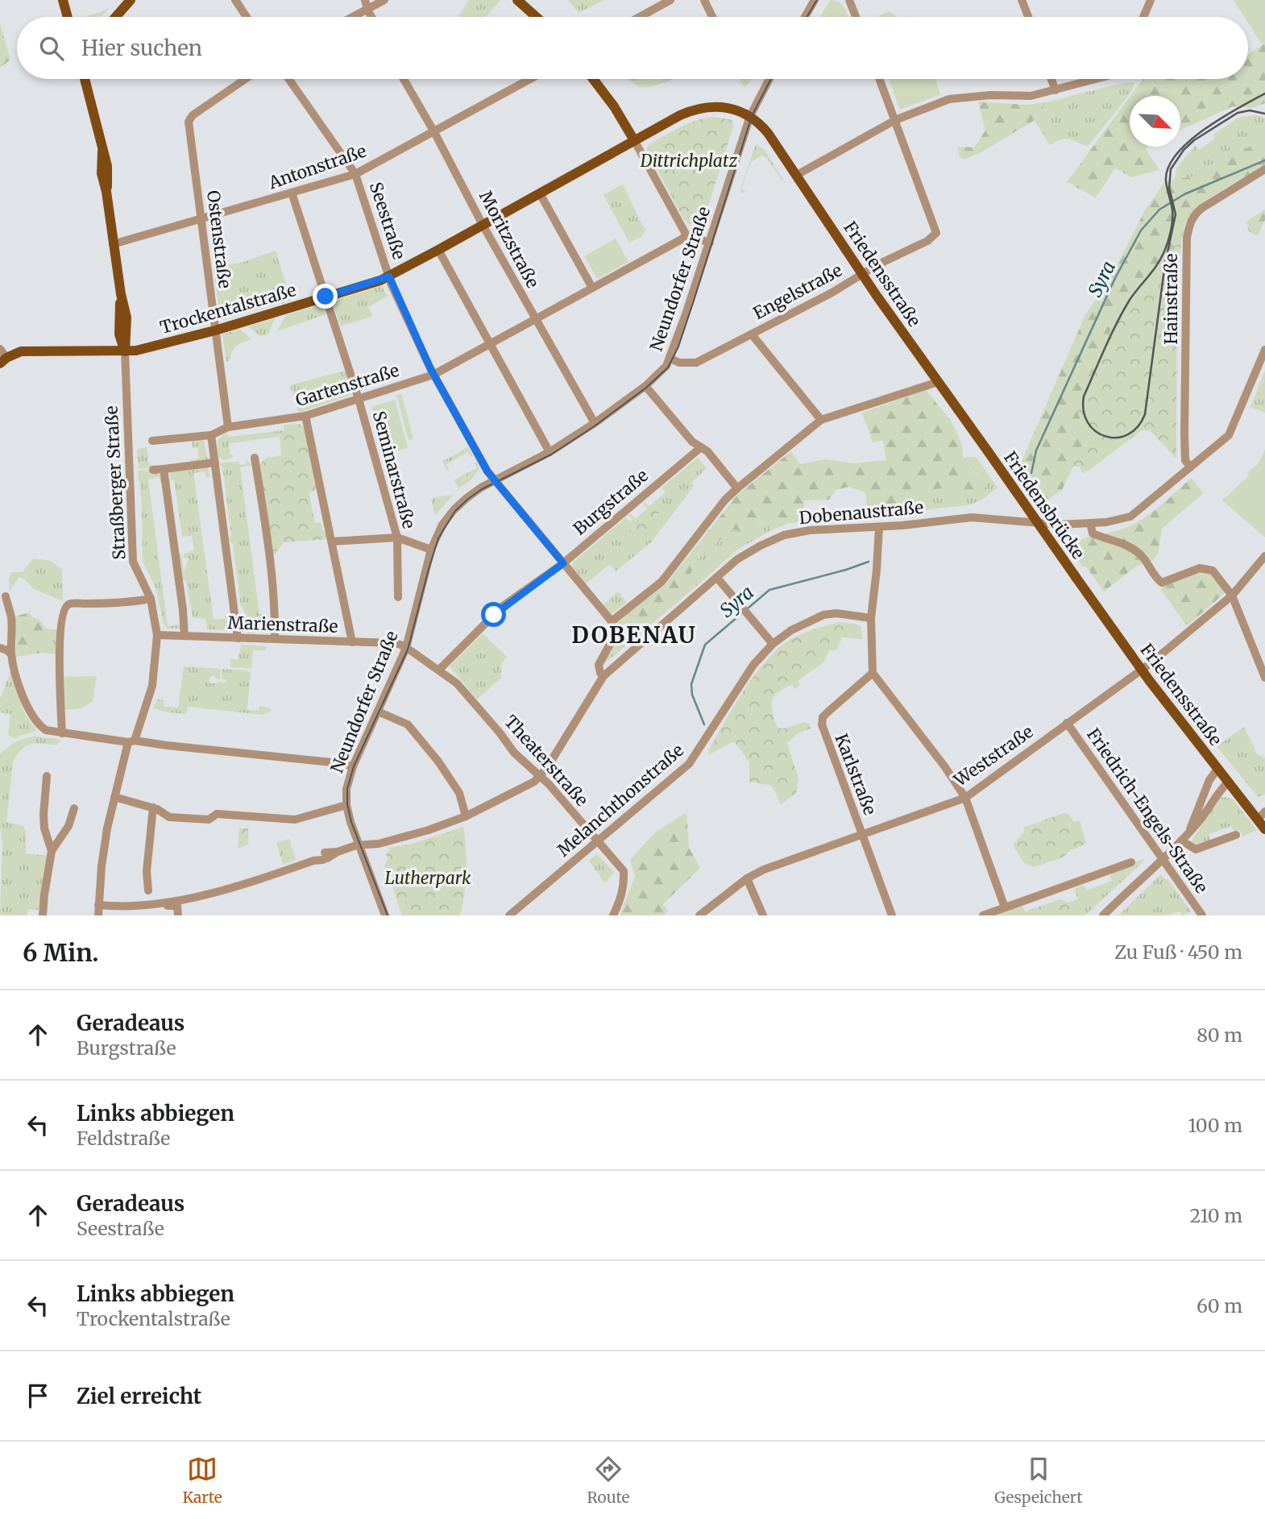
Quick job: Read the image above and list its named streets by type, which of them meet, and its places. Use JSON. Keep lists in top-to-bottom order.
{
  "streets": {
    "main road": [
      "Friedensstraße",
      "Trockentalstraße",
      "Straßberger Straße",
      "Friedensbrücke"
    ],
    "street": [
      "Antonstraße",
      "Seestraße",
      "Ostenstraße",
      "Moritzstraße",
      "Neundorfer Straße",
      "Engelstraße",
      "Hainstraße",
      "Gartenstraße",
      "Seminarstraße",
      "Burgstraße",
      "Dobenaustraße",
      "Marienstraße",
      "Weststraße",
      "Theaterstraße",
      "Karlstraße",
      "Melanchthonstraße",
      "Friedrich-Engels-Straße"
    ]
  },
  "crossings": [
    ["Antonstraße", "Seestraße"],
    ["Antonstraße", "Ostenstraße"],
    ["Antonstraße", "Moritzstraße"],
    ["Antonstraße", "Seminarstraße"],
    ["Antonstraße", "Straßberger Straße"],
    ["Seestraße", "Neundorfer Straße"],
    ["Seestraße", "Trockentalstraße"],
    ["Seestraße", "Gartenstraße"],
    ["Seestraße", "Burgstraße"],
    ["Ostenstraße", "Trockentalstraße"],
    ["Ostenstraße", "Gartenstraße"],
    ["Moritzstraße", "Neundorfer Straße"],
    ["Moritzstraße", "Trockentalstraße"],
    ["Moritzstraße", "Gartenstraße"],
    ["Friedensstraße", "Neundorfer Straße"],
    ["Friedensstraße", "Engelstraße"],
    ["Friedensstraße", "Friedensbrücke"],
    ["Friedensstraße", "Weststraße"],
    ["Neundorfer Straße", "Engelstraße"],
    ["Neundorfer Straße", "Dobenaustraße"],
    ["Neundorfer Straße", "Marienstraße"],
    ["Neundorfer Straße", "Theaterstraße"],
    ["Hainstraße", "Dobenaustraße"],
    ["Trockentalstraße", "Seminarstraße"],
    ["Trockentalstraße", "Straßberger Straße"],
    ["Gartenstraße", "Seminarstraße"],
    ["Straßberger Straße", "Dobenaustraße"],
    ["Straßberger Straße", "Marienstraße"],
    ["Burgstraße", "Theaterstraße"],
    ["Dobenaustraße", "Theaterstraße"],
    ["Marienstraße", "Theaterstraße"],
    ["Weststraße", "Karlstraße"],
    ["Weststraße", "Friedrich-Engels-Straße"],
    ["Theaterstraße", "Melanchthonstraße"]
  ],
  "districts": ["DOBENAU"],
  "water": ["Syra"],
  "parks": ["Dittrichplatz", "Lutherpark"],
  "north": "bottom right",
  "page": {
    "search": "Hier suchen",
    "heading": ["6 Min.", "Zu Fuß · 450 m"],
    "list": [
      ["Geradeaus", "Burgstraße", "80 m"],
      ["Links abbiegen", "Feldstraße", "100 m"],
      ["Geradeaus", "Seestraße", "210 m"],
      ["Links abbiegen", "Trockentalstraße", "60 m"],
      "Ziel erreicht"
    ],
    "nav": ["Karte", "Route", "Gespeichert"]
  }
}
